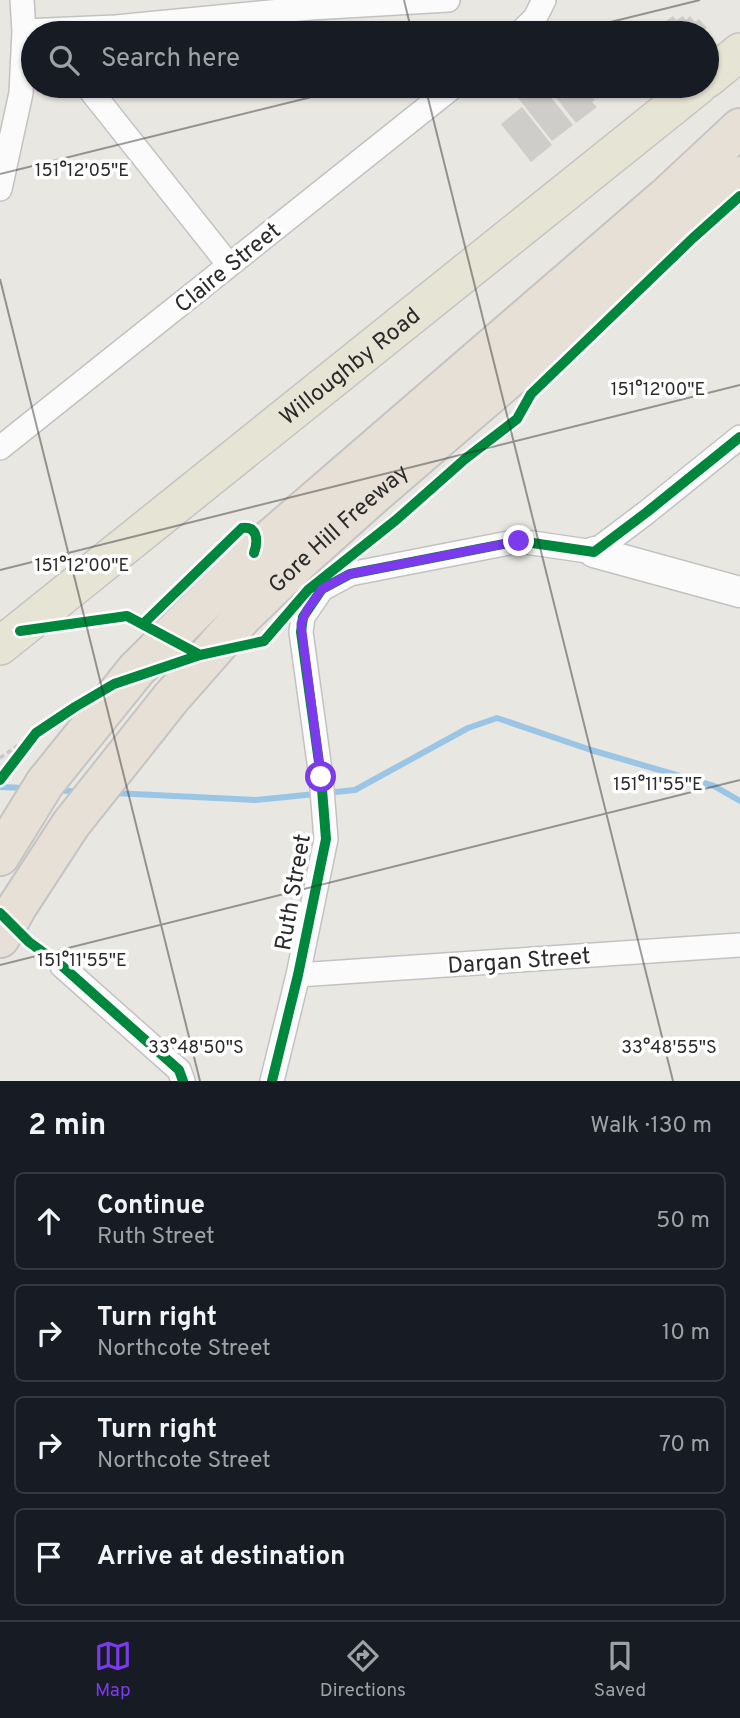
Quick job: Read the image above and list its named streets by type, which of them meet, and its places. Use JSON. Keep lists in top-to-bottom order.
{
  "streets": {
    "highway": ["Gore Hill Freeway"],
    "main road": ["Willoughby Road"],
    "street": ["Claire Street", "Ruth Street", "Dargan Street"]
  },
  "crossings": [
    ["Ruth Street", "Dargan Street"]
  ],
  "page": {
    "search": "Search here",
    "heading": ["2 min", "Walk · 130 m"],
    "list": [
      ["Continue", "Ruth Street", "50 m"],
      ["Turn right", "Northcote Street", "10 m"],
      ["Turn right", "Northcote Street", "70 m"],
      "Arrive at destination"
    ],
    "nav": ["Map", "Directions", "Saved"]
  },
  "coordinates": [
    "151°12'05\"E",
    "151°12'00\"E",
    "151°11'55\"E",
    "33°48'50\"S",
    "33°48'55\"S"
  ]
}
